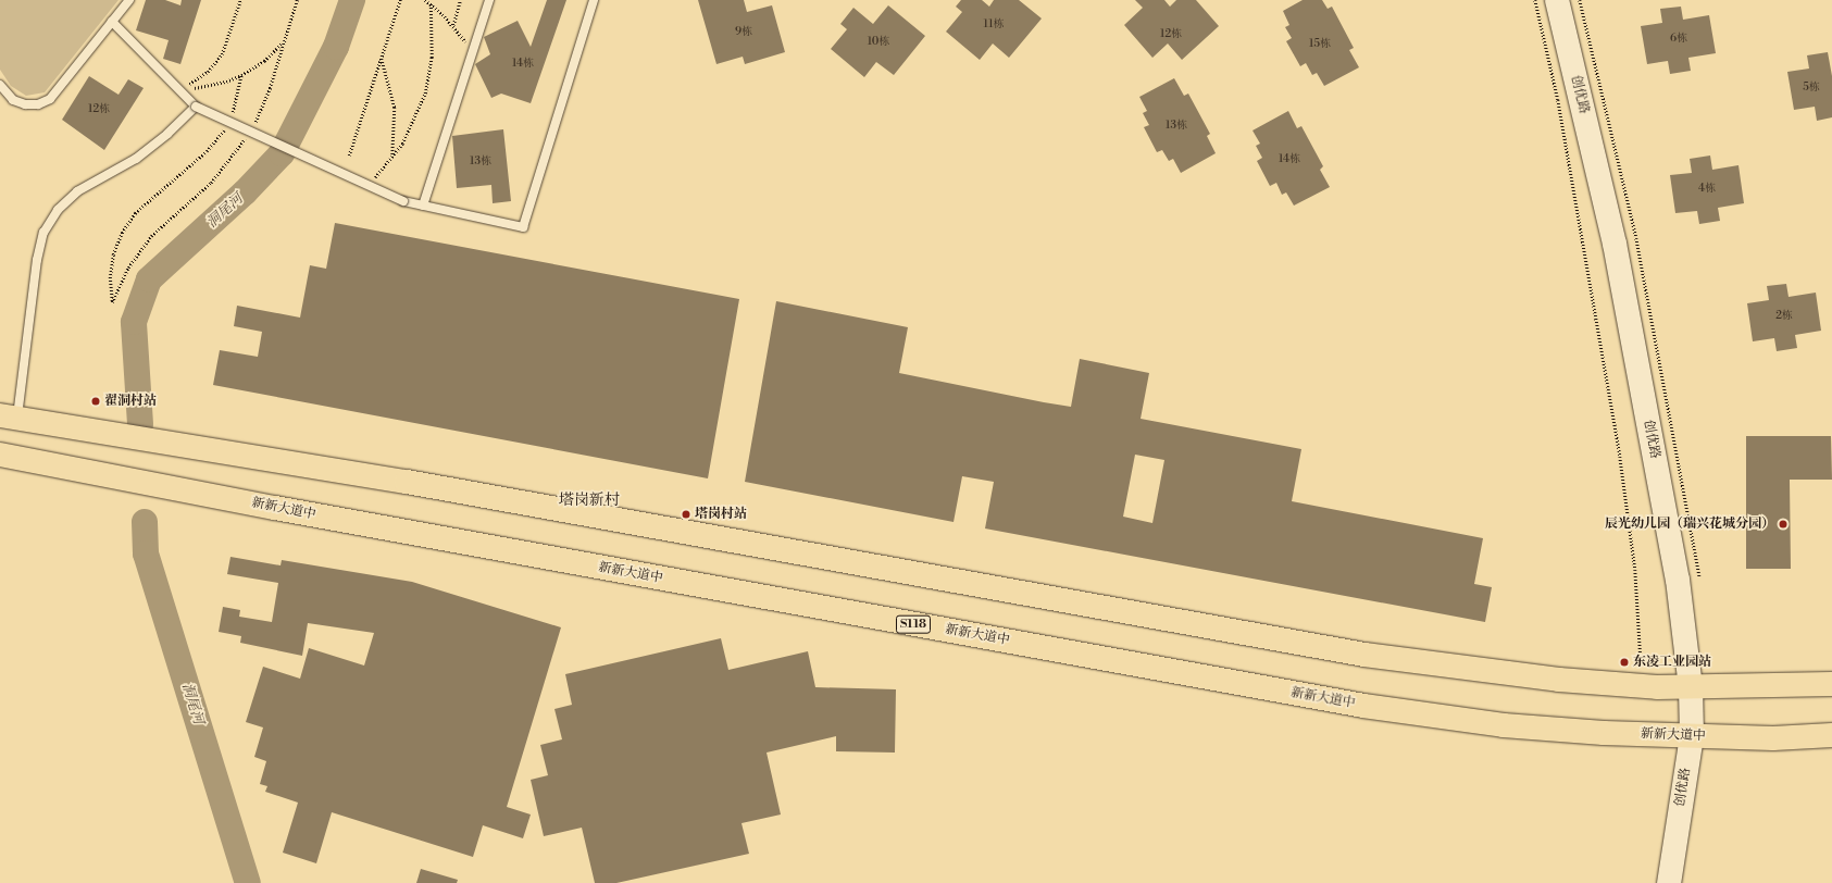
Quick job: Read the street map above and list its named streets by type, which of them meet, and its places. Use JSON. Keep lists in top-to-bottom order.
{
  "streets": {
    "main road": ["新新大道中", "S118"],
    "street": ["创优路"]
  },
  "crossings": [
    ["创优路", "新新大道中"]
  ],
  "districts": ["塔岗新村"],
  "water": ["洞尾河"],
  "places": [
    "翟洞村站",
    "塔岗村站",
    "辰光幼儿园（瑞兴花城分园）",
    "东凌工业园站"
  ],
  "house_numbers": [
    "11栋",
    "9栋",
    "12栋",
    "6栋",
    "10栋",
    "15栋",
    "14栋",
    "5栋",
    "12栋",
    "13栋",
    "14栋",
    "13栋",
    "4栋",
    "2栋"
  ]
}
